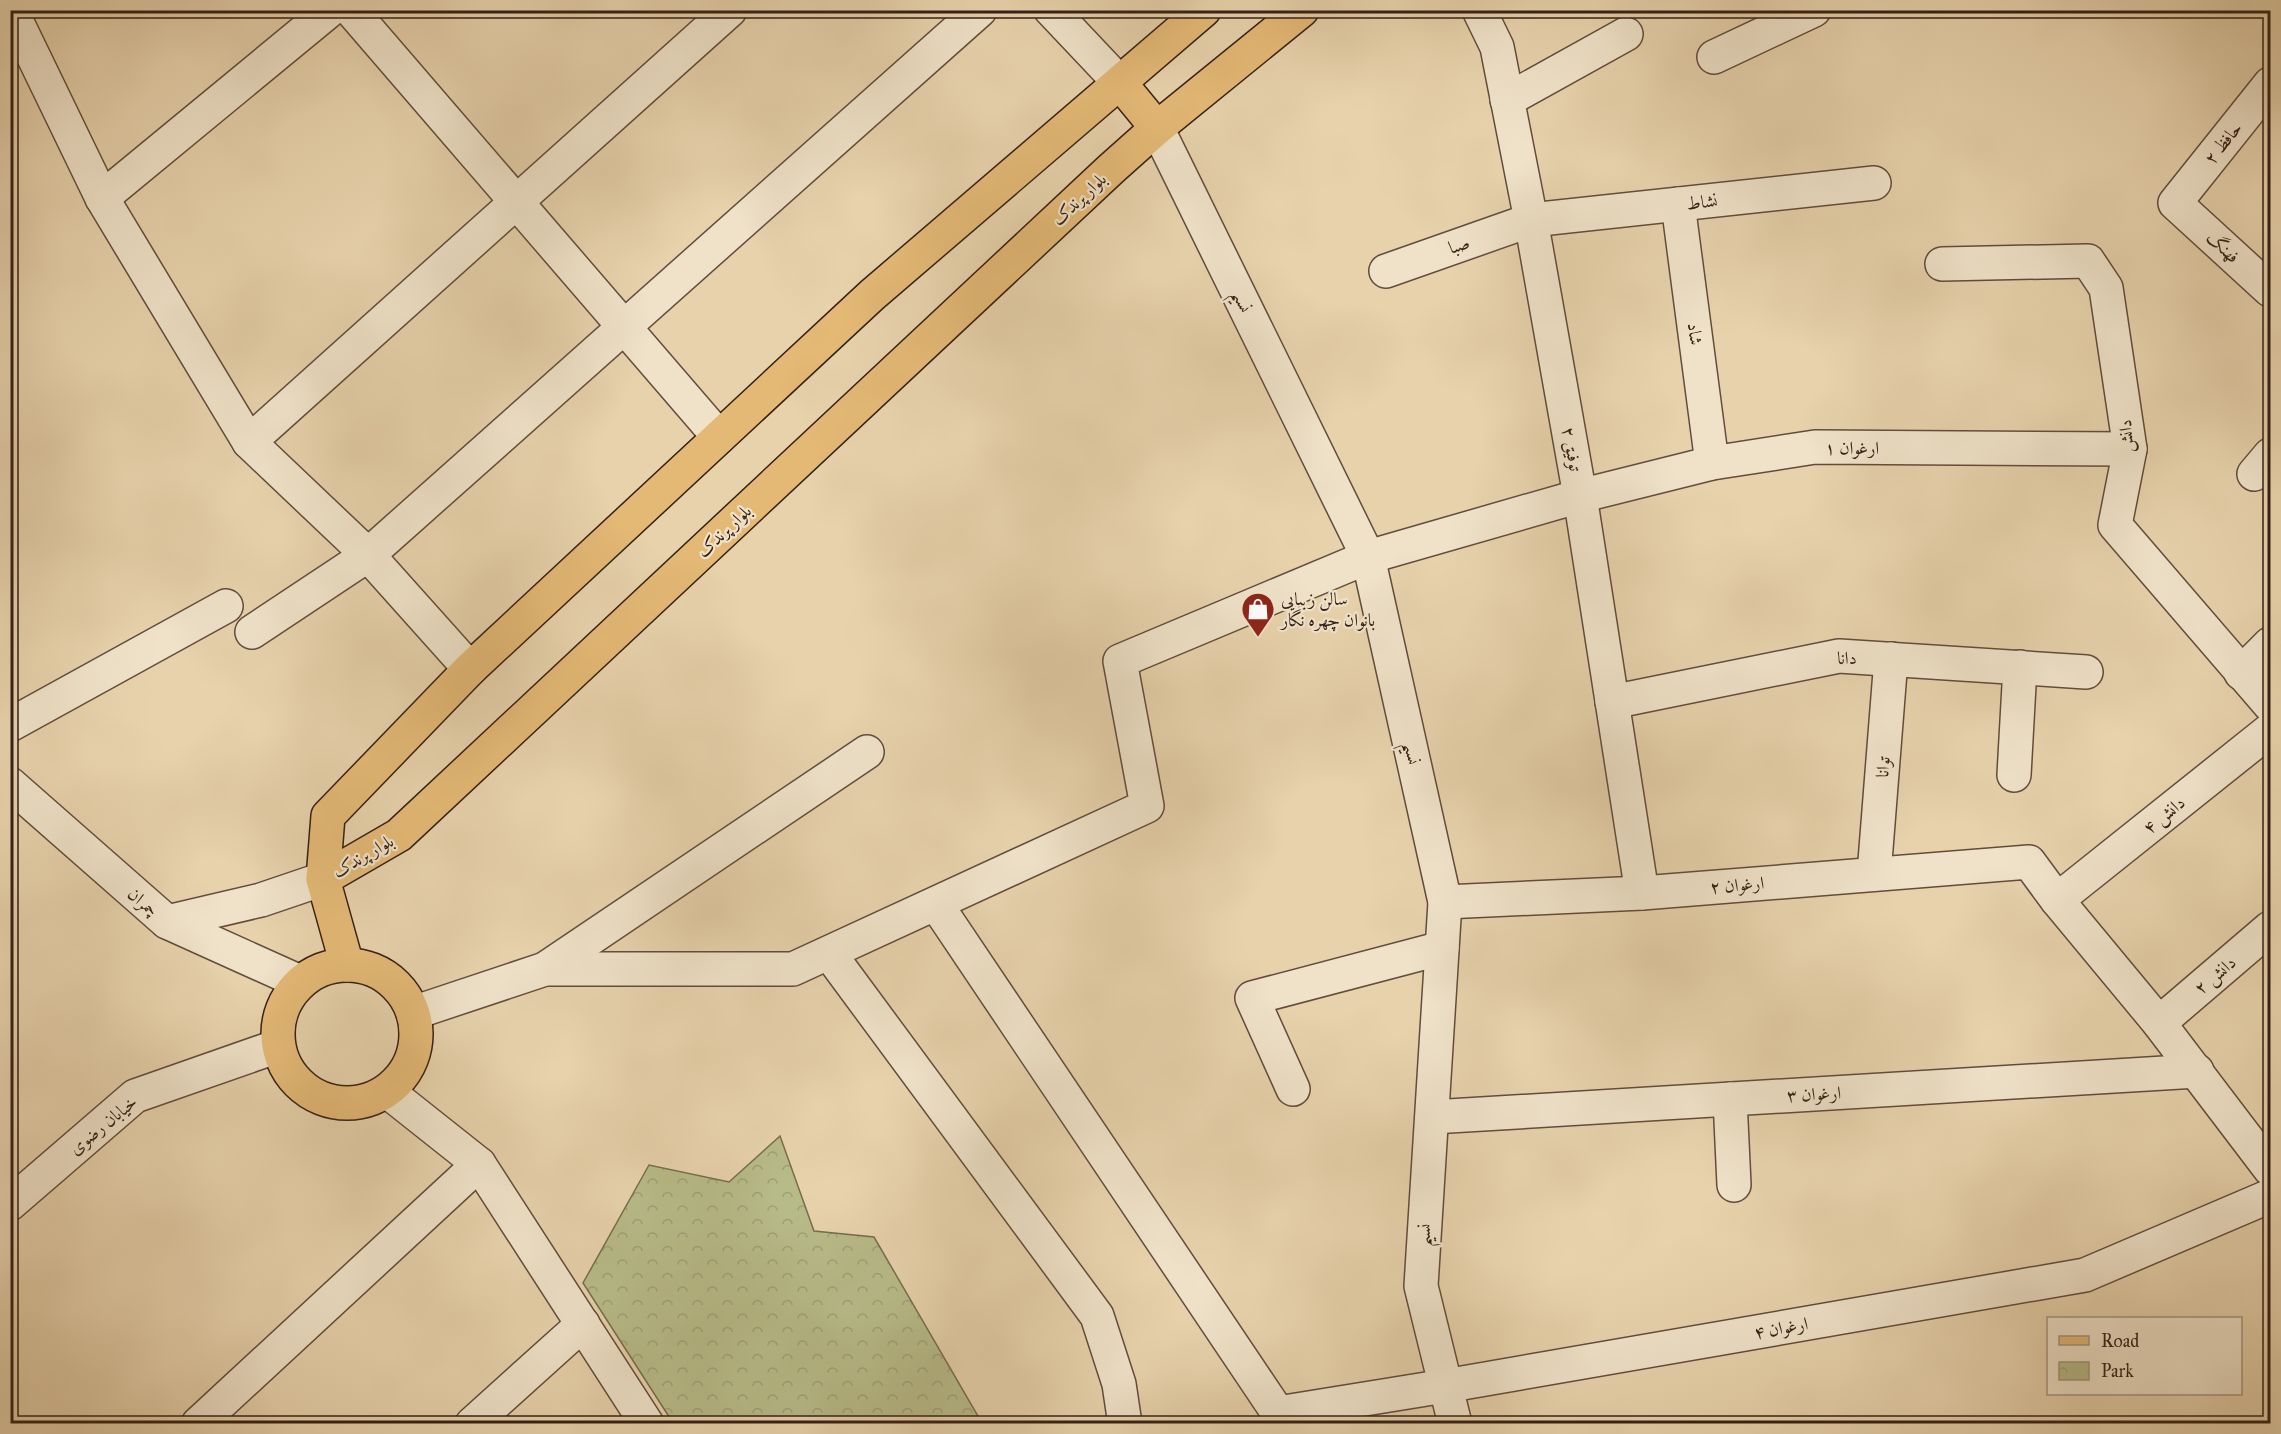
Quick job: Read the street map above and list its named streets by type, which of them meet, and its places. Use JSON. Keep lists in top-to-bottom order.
{
  "streets": {
    "main road": ["بلوار پرندک"],
    "street": [
      "حافظ ۲",
      "نشاط",
      "صبا",
      "فهنگ",
      "نسیم",
      "شاد",
      "دانش",
      "ارغوان ۱",
      "توفیق ۲",
      "دانا",
      "توانا",
      "دانش ۴",
      "ارغوان ۲",
      "چمران",
      "دانش ۲",
      "ارغوان ۳",
      "خیابان رضوی",
      "ارغوان ۴"
    ]
  },
  "crossings": [
    ["حافظ ۲", "فهنگ"],
    ["بلوار پرندک", "نسیم"],
    ["نشاط", "صبا"],
    ["نشاط", "شاد"],
    ["نشاط", "توفیق ۲"],
    ["صبا", "توفیق ۲"],
    ["نسیم", "ارغوان ۱"],
    ["نسیم", "ارغوان ۲"],
    ["نسیم", "ارغوان ۳"],
    ["نسیم", "ارغوان ۴"],
    ["شاد", "ارغوان ۱"],
    ["دانش", "ارغوان ۱"],
    ["ارغوان ۱", "توفیق ۲"],
    ["توفیق ۲", "دانا"],
    ["توفیق ۲", "ارغوان ۲"],
    ["دانا", "توانا"],
    ["توانا", "ارغوان ۲"],
    ["دانش ۴", "ارغوان ۲"],
    ["چمران", "خیابان رضوی"]
  ],
  "places": {
    "shop": ["سالن زیبایی بانوان چهره نگار"]
  },
  "legend": ["Road", "Park"]
}
